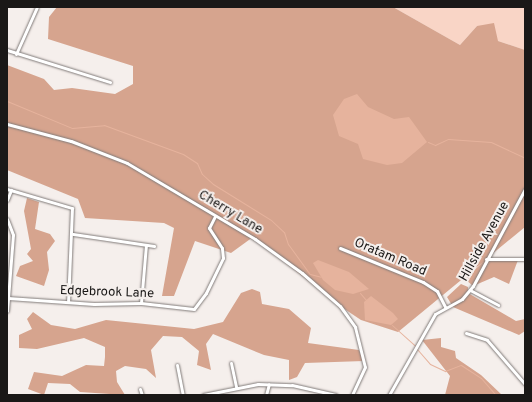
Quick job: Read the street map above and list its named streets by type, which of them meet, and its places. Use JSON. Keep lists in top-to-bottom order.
{
  "streets": {
    "street": [
      "Cherry Lane",
      "Hillside Avenue",
      "Oratam Road",
      "Edgebrook Lane"
    ]
  },
  "crossings": [
    ["Cherry Lane", "Edgebrook Lane"],
    ["Hillside Avenue", "Oratam Road"]
  ]
}
